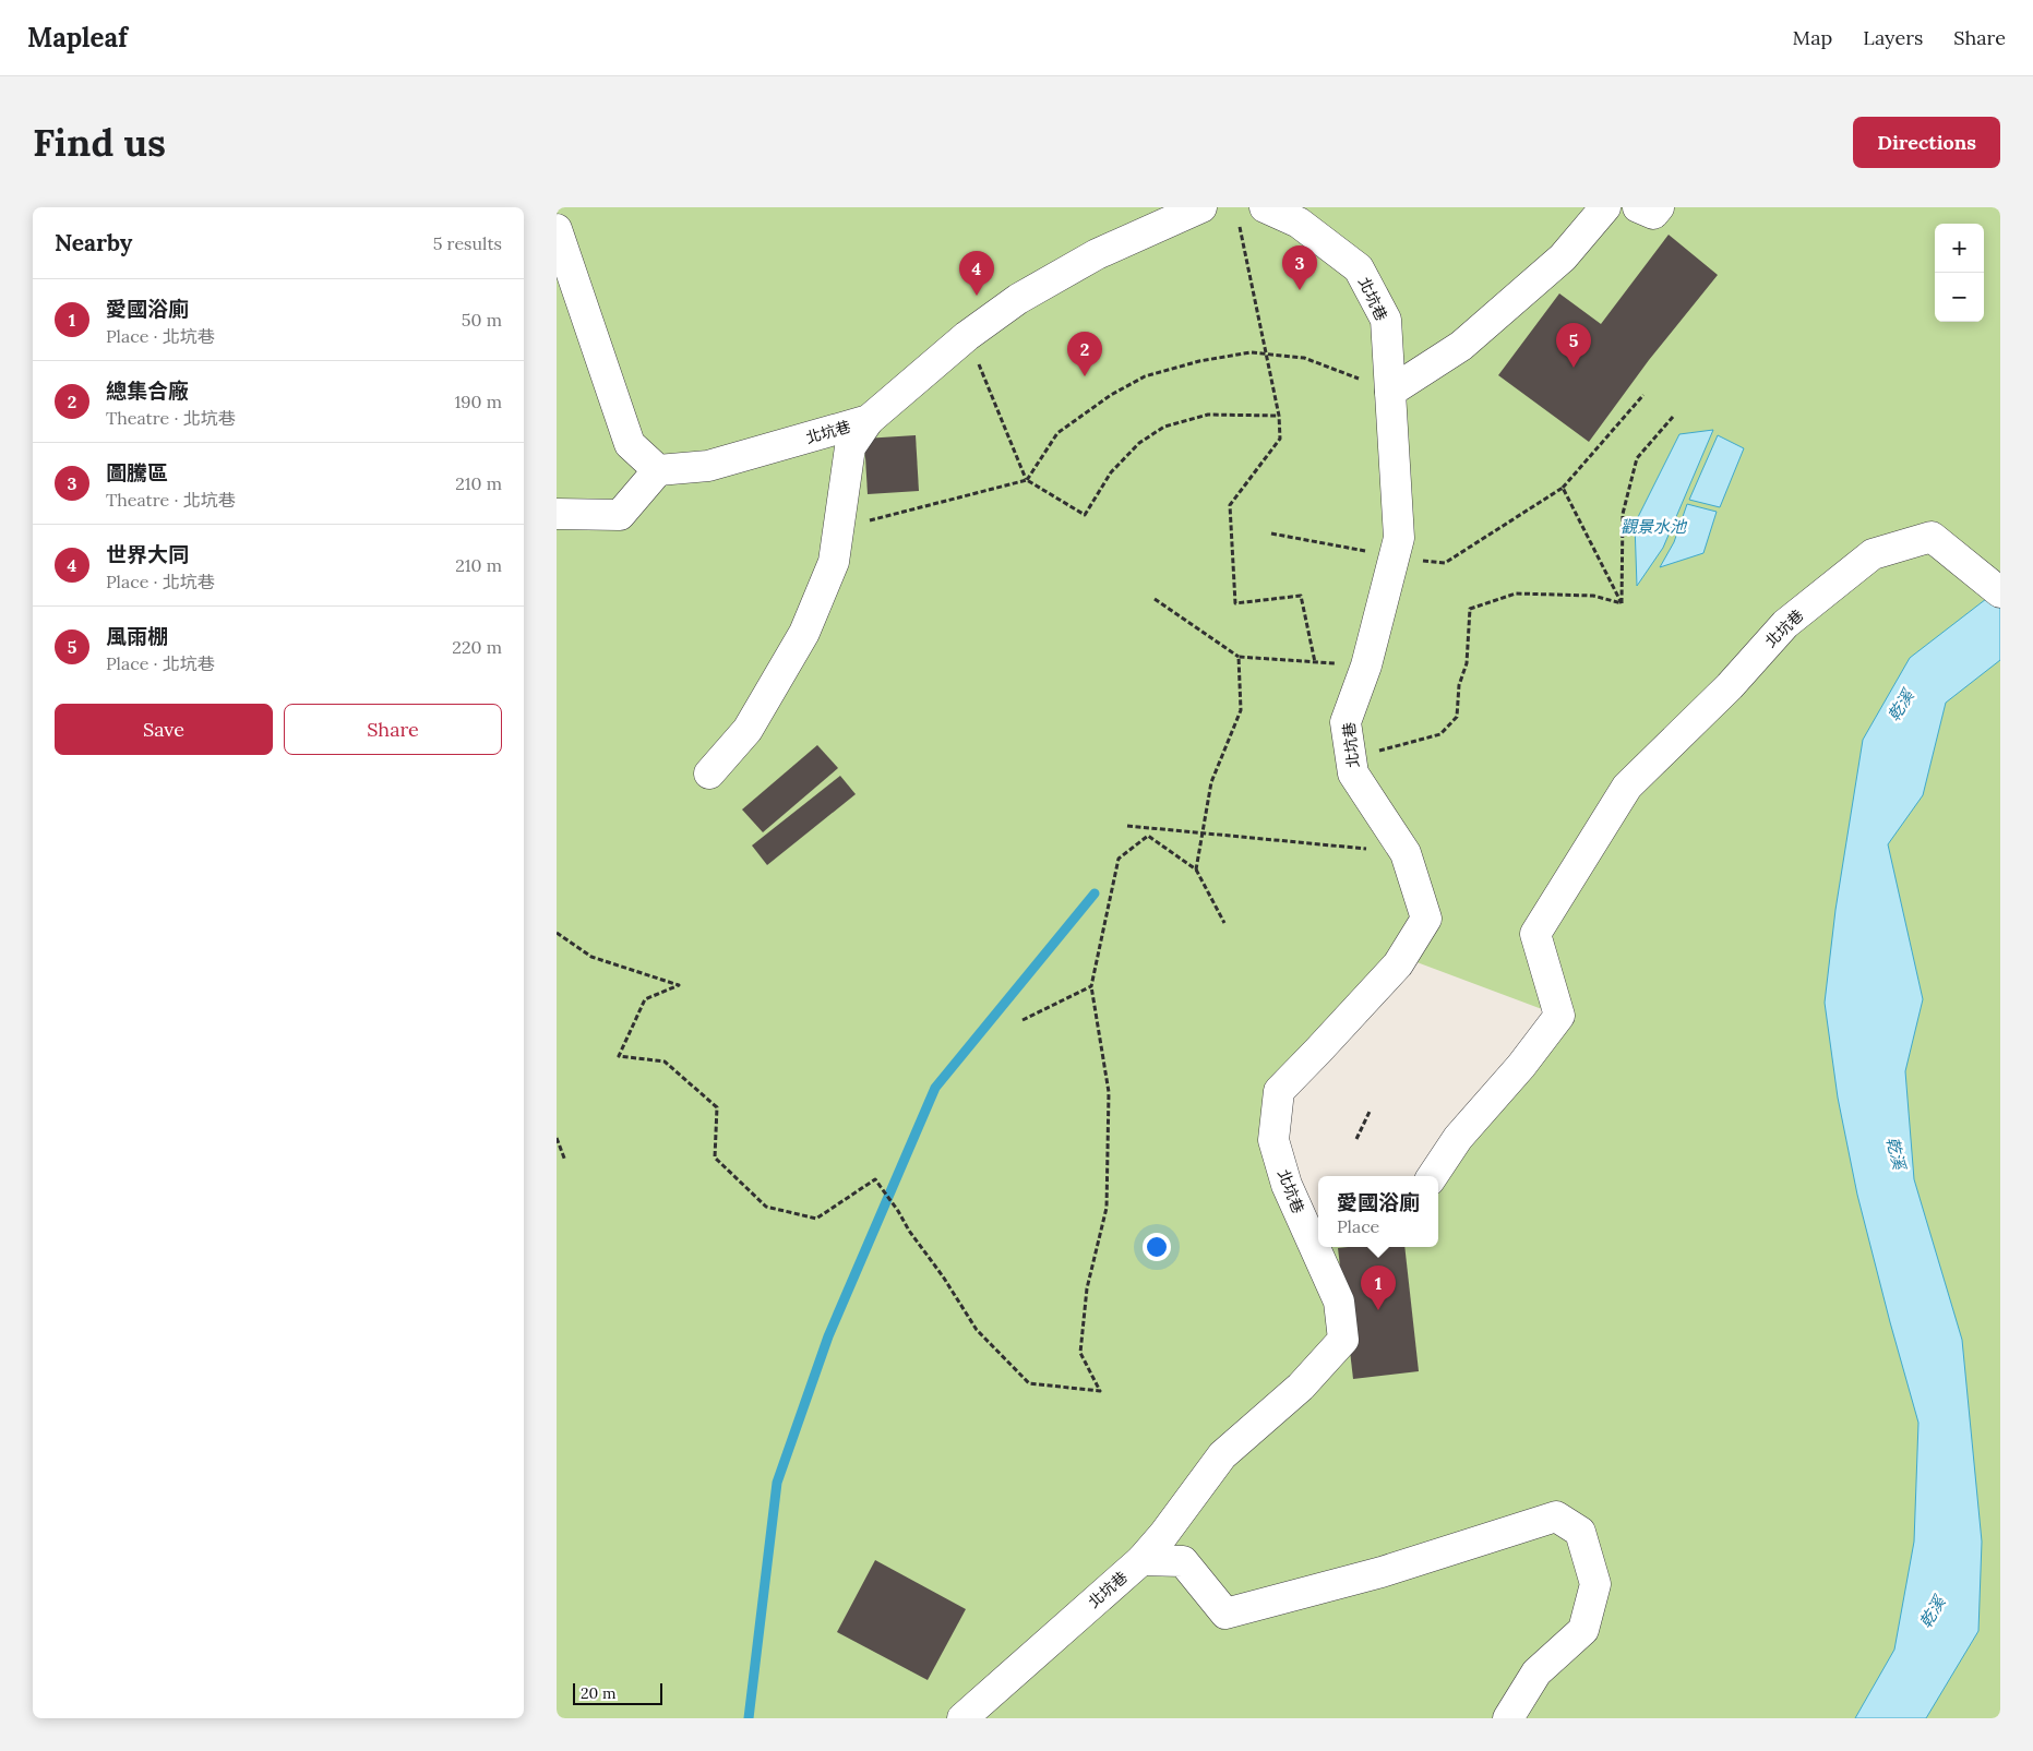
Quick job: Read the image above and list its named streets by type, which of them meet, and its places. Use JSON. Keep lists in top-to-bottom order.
{
  "streets": {
    "street": ["北坑巷"]
  },
  "water": ["觀景水池", "乾溪"],
  "scale_bar": "20 m",
  "page": {
    "header": "Mapleaf",
    "nav": ["Map", "Layers", "Share"],
    "buttons": [
      "Directions",
      ["Save", "Share"]
    ],
    "title": "Find us",
    "heading": ["Nearby", "5 results"],
    "map_buttons": ["+", "−"],
    "pins": [
      "3",
      "4",
      "5",
      "2",
      "1"
    ],
    "list": [
      {
        "mark": "1",
        "name": "愛國浴廁",
        "note": "Place · 北坑巷",
        "value": "50 m"
      },
      {
        "mark": "2",
        "name": "總集合廠",
        "note": "Theatre · 北坑巷",
        "value": "190 m"
      },
      {
        "mark": "3",
        "name": "圖騰區",
        "note": "Theatre · 北坑巷",
        "value": "210 m"
      },
      {
        "mark": "4",
        "name": "世界大同",
        "note": "Place · 北坑巷",
        "value": "210 m"
      },
      {
        "mark": "5",
        "name": "風雨棚",
        "note": "Place · 北坑巷",
        "value": "220 m"
      }
    ],
    "popup": ["愛國浴廁", "Place"],
    "scale": "20 m"
  }
}
